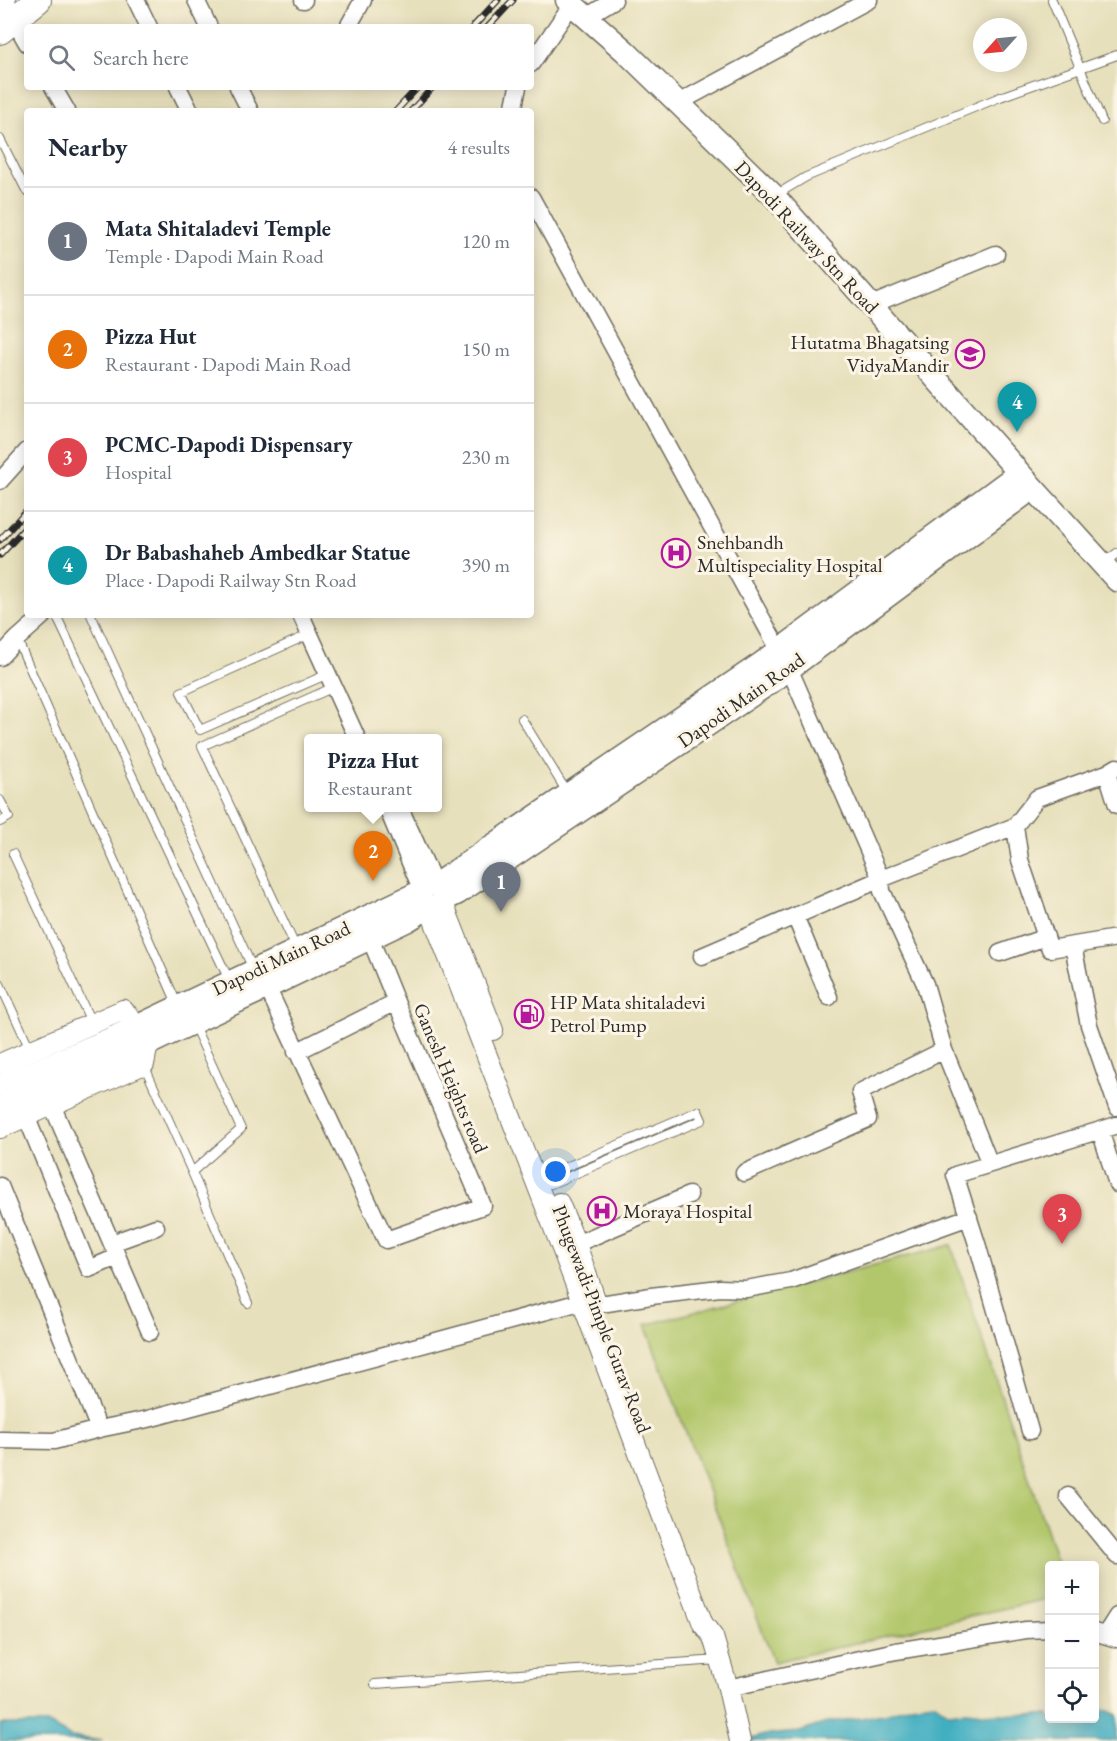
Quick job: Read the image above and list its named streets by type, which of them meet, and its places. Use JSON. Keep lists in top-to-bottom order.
{
  "streets": {
    "main road": ["Dapodi Railway Stn Road", "Dapodi Main Road"],
    "street": ["Ganesh Heights road", "Phugewadi-Pimple Gurav Road"]
  },
  "crossings": [
    ["Dapodi Railway Stn Road", "Dapodi Main Road"],
    ["Dapodi Main Road", "Phugewadi-Pimple Gurav Road"]
  ],
  "places": {
    "school or university": ["Hutatma Bhagatsing VidyaMandir"],
    "hospital": ["Snehbandh Multispeciality Hospital", "Moraya Hospital"],
    "fuel station": ["HP Mata shitaladevi Petrol Pump"]
  },
  "north": "bottom left",
  "page": {
    "search": "Search here",
    "heading": ["Nearby", "4 results"],
    "list": [
      {
        "mark": "1",
        "name": "Mata Shitaladevi Temple",
        "note": "Temple · Dapodi Main Road",
        "value": "120 m"
      },
      {
        "mark": "2",
        "name": "Pizza Hut",
        "note": "Restaurant · Dapodi Main Road",
        "value": "150 m"
      },
      {
        "mark": "3",
        "name": "PCMC-Dapodi Dispensary",
        "note": "Hospital",
        "value": "230 m"
      },
      {
        "mark": "4",
        "name": "Dr Babashaheb Ambedkar Statue",
        "note": "Place · Dapodi Railway Stn Road",
        "value": "390 m"
      }
    ],
    "pins": [
      "4",
      "2",
      "1",
      "3"
    ],
    "popup": ["Pizza Hut", "Restaurant"],
    "map_buttons": ["+", "−"]
  }
}
